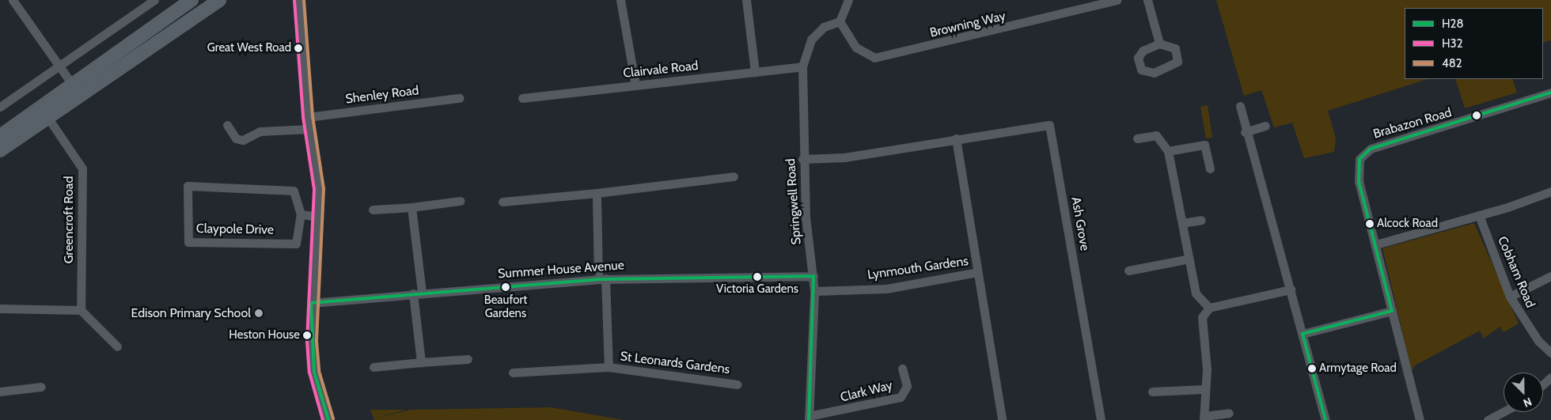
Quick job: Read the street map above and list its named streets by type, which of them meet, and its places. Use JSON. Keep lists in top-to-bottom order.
{
  "streets": {
    "street": [
      "Browning Way",
      "Clairvale Road",
      "Shenley Road",
      "Brabazon Road",
      "Springwell Road",
      "Greencroft Road",
      "Ash Grove",
      "Claypole Drive",
      "Lynmouth Gardens",
      "Summer House Avenue",
      "Cobham Road",
      "St Leonards Gardens",
      "Clark Way"
    ]
  },
  "crossings": [
    ["Browning Way", "Springwell Road"],
    ["Clairvale Road", "Springwell Road"],
    ["Springwell Road", "Ash Grove"],
    ["Springwell Road", "Lynmouth Gardens"],
    ["Springwell Road", "Summer House Avenue"],
    ["Springwell Road", "Clark Way"],
    ["Summer House Avenue", "St Leonards Gardens"]
  ],
  "places": [
    "Great West Road",
    "Alcock Road",
    "Victoria Gardens",
    "Beaufort Gardens",
    "Edison Primary School",
    "Heston House",
    "Armytage Road"
  ],
  "lines": ["transit line H32", "transit line 482", "transit line H28"],
  "legend": ["H28", "H32", "482"],
  "north": "bottom right"
}
